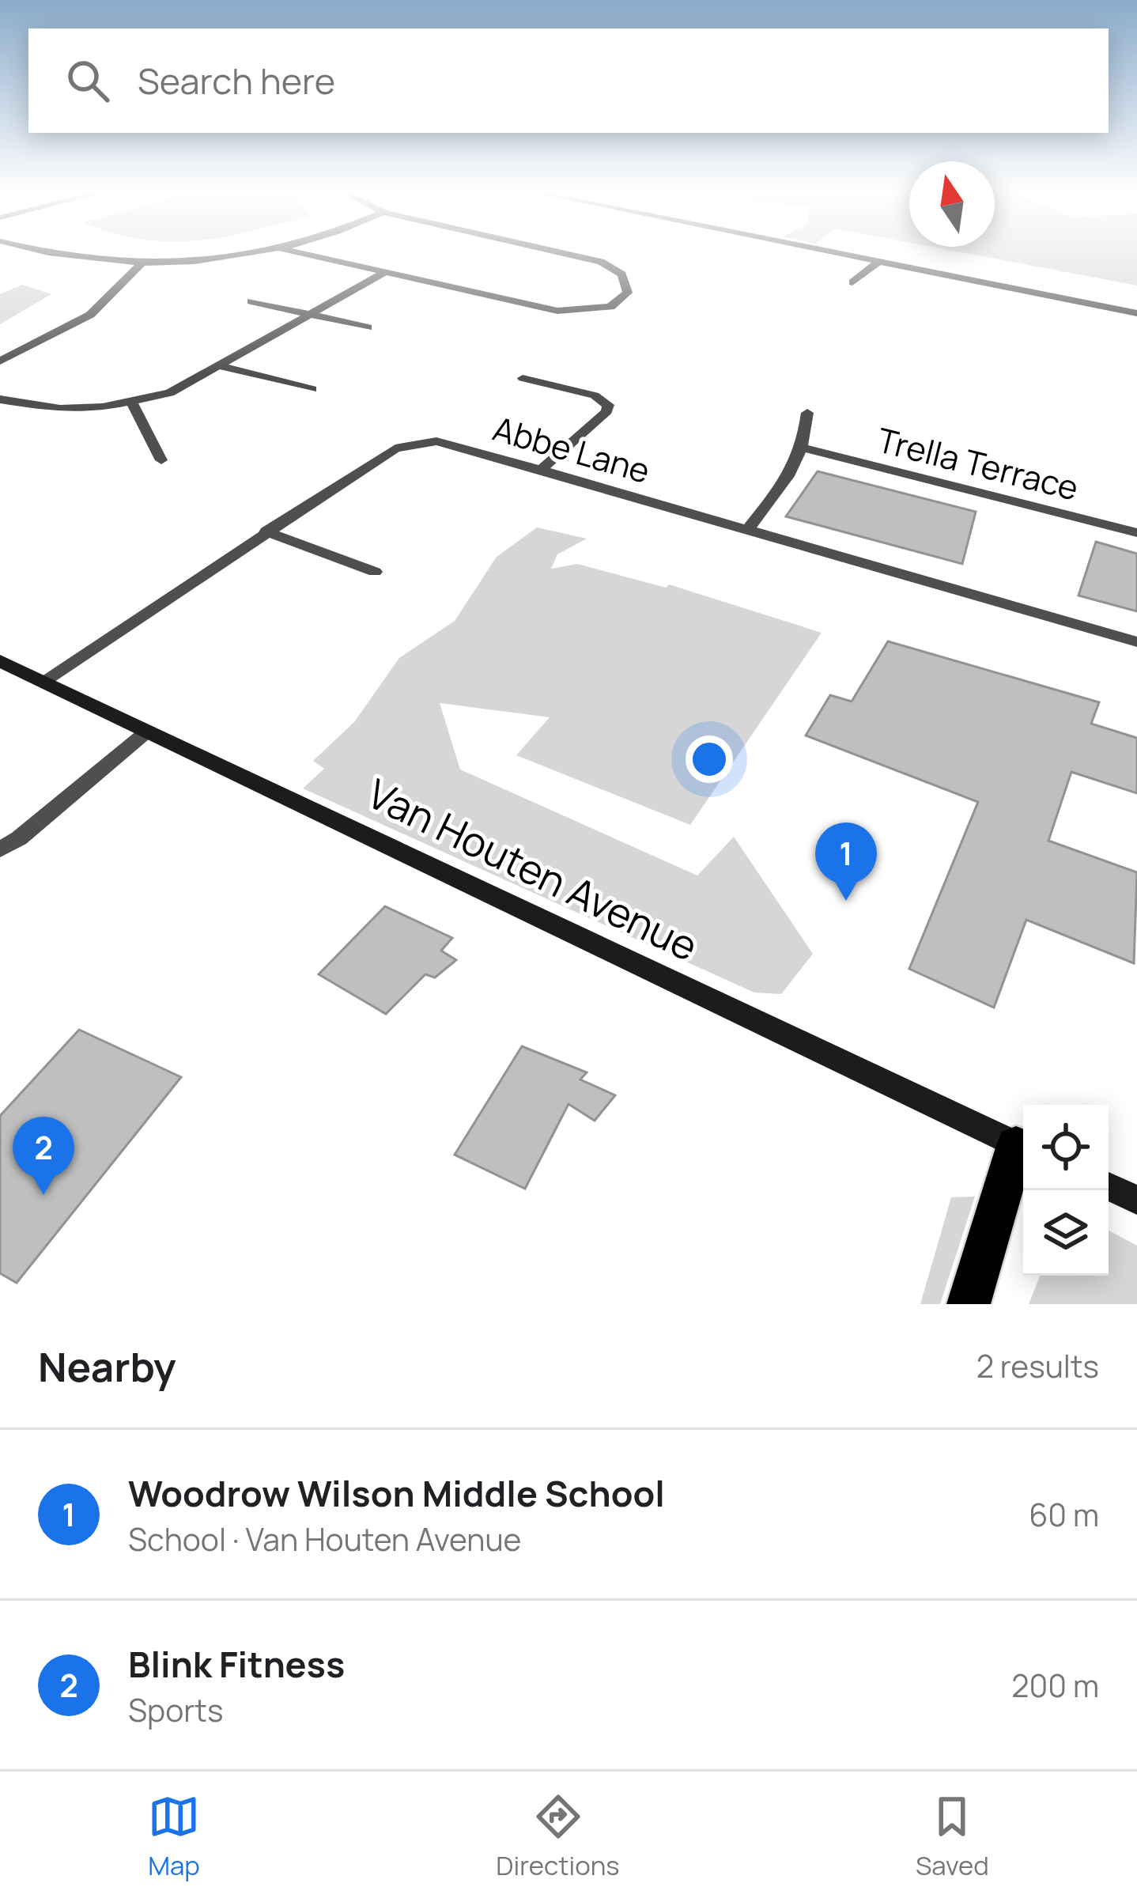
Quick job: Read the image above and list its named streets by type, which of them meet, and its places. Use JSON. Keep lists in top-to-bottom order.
{
  "streets": {
    "main road": ["Van Houten Avenue"],
    "street": ["Abbe Lane", "Trella Terrace"]
  },
  "crossings": [
    ["Abbe Lane", "Van Houten Avenue"]
  ],
  "north": "top",
  "page": {
    "search": "Search here",
    "pins": ["1", "2"],
    "heading": ["Nearby", "2 results"],
    "list": [
      {
        "mark": "1",
        "name": "Woodrow Wilson Middle School",
        "note": "School · Van Houten Avenue",
        "value": "60 m"
      },
      {
        "mark": "2",
        "name": "Blink Fitness",
        "note": "Sports",
        "value": "200 m"
      }
    ],
    "nav": ["Map", "Directions", "Saved"]
  }
}
